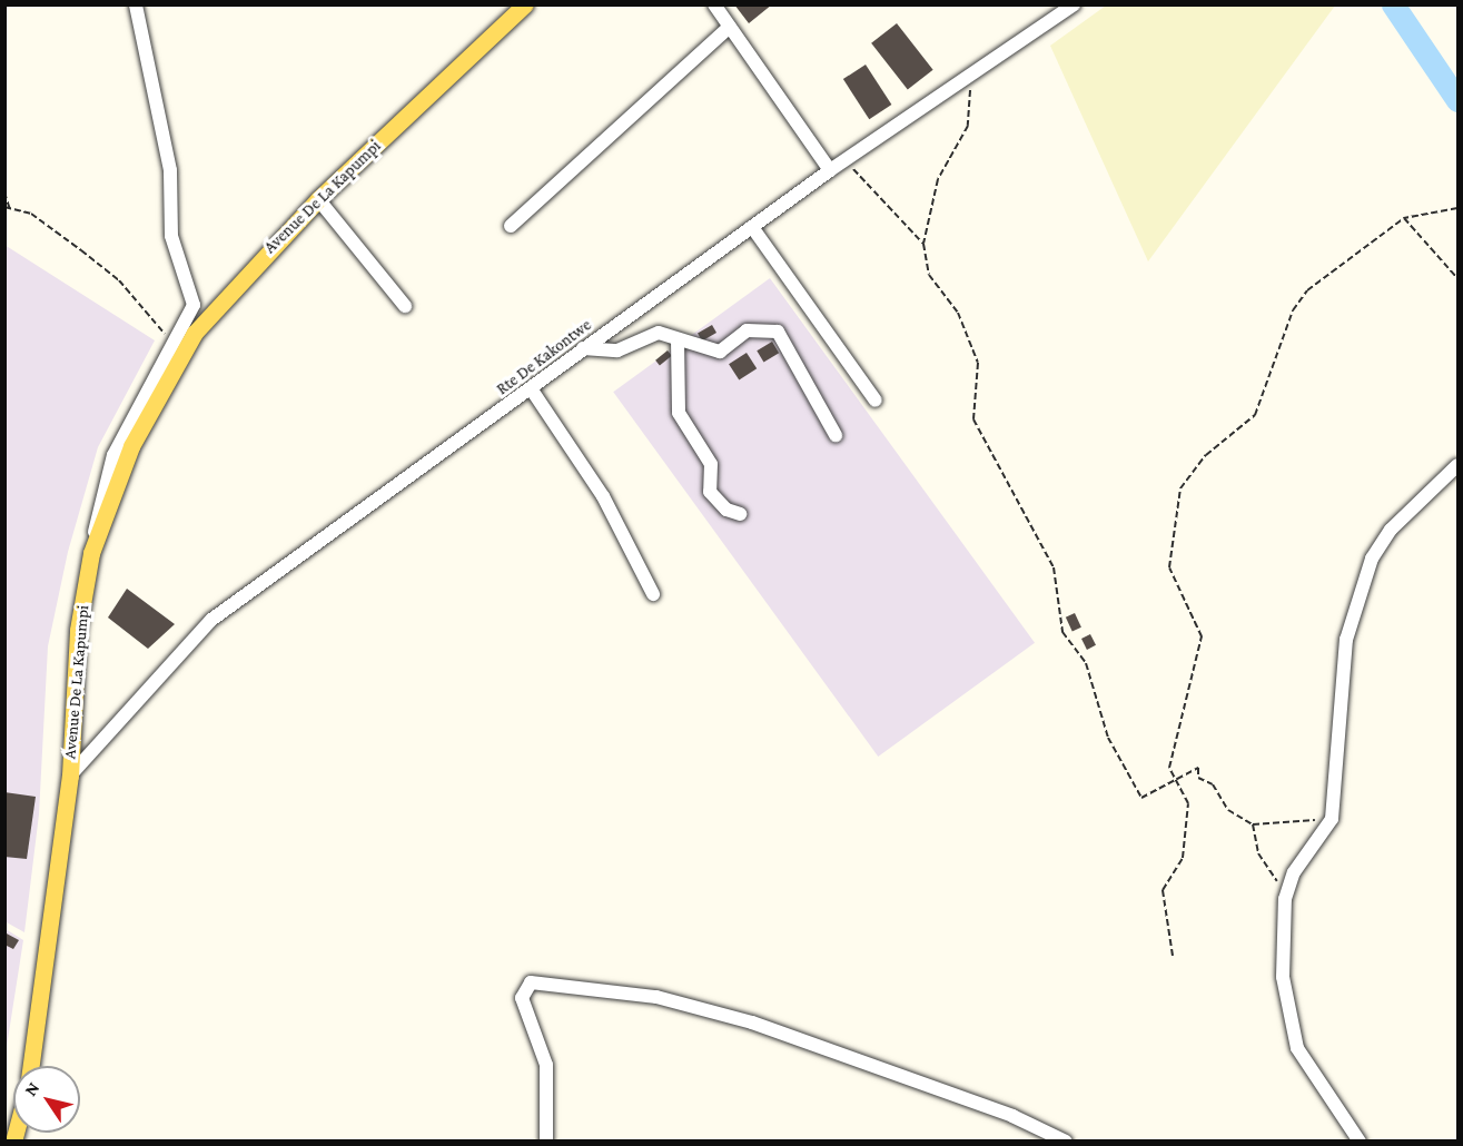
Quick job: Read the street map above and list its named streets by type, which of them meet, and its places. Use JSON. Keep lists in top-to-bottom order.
{
  "streets": {
    "main road": ["Avenue De La Kapumpi"],
    "street": ["Rte De Kakontwe"]
  },
  "crossings": [
    ["Avenue De La Kapumpi", "Rte De Kakontwe"]
  ],
  "north": "top left"
}
